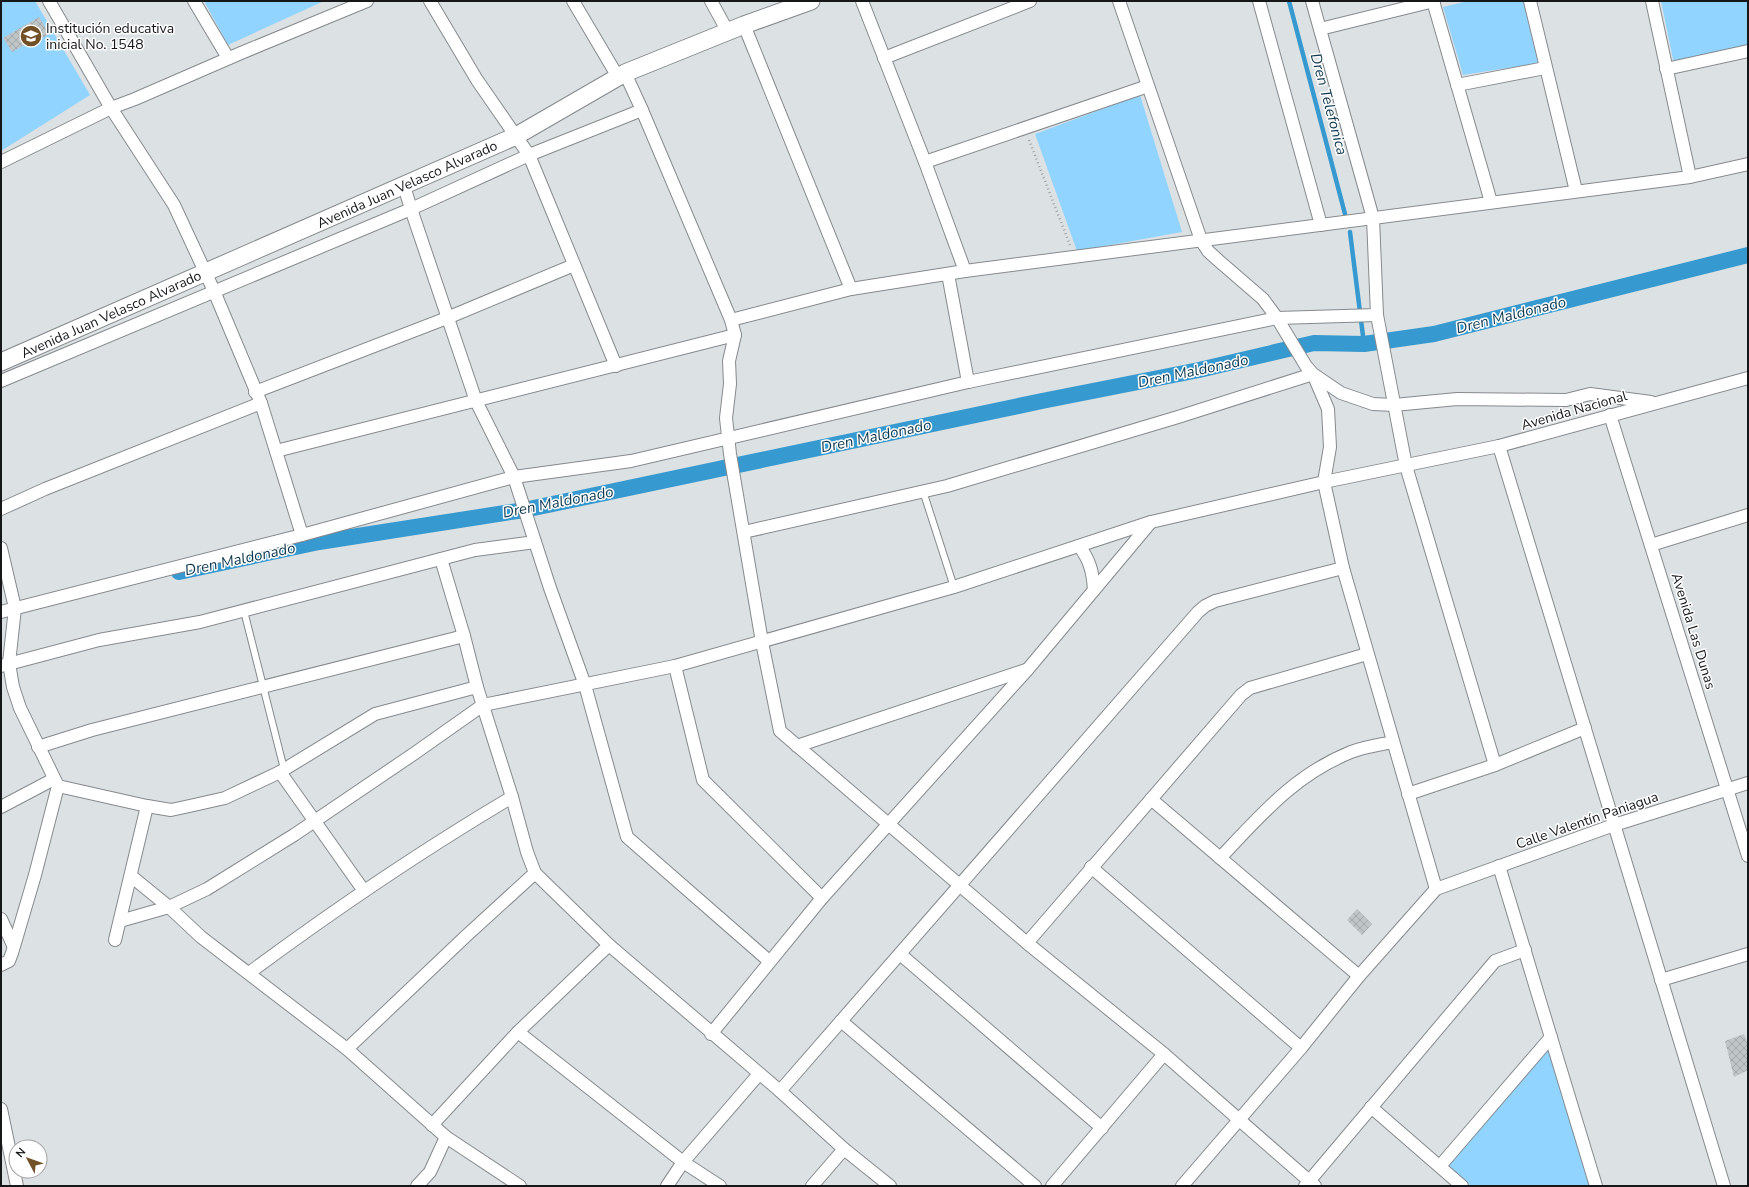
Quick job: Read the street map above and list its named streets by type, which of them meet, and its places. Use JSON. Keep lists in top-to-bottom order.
{
  "streets": {
    "street": [
      "Avenida Juan Velasco Alvarado",
      "Avenida Nacional",
      "Avenida Las Dunas",
      "Calle Valentín Paniagua"
    ]
  },
  "crossings": [
    ["Avenida Nacional", "Avenida Las Dunas"],
    ["Avenida Las Dunas", "Calle Valentín Paniagua"]
  ],
  "water": ["Dren Telefonica", "Dren Maldonado"],
  "places": {
    "school or university": ["Institución educativa inicial No. 1548"]
  },
  "north": "top left"
}
